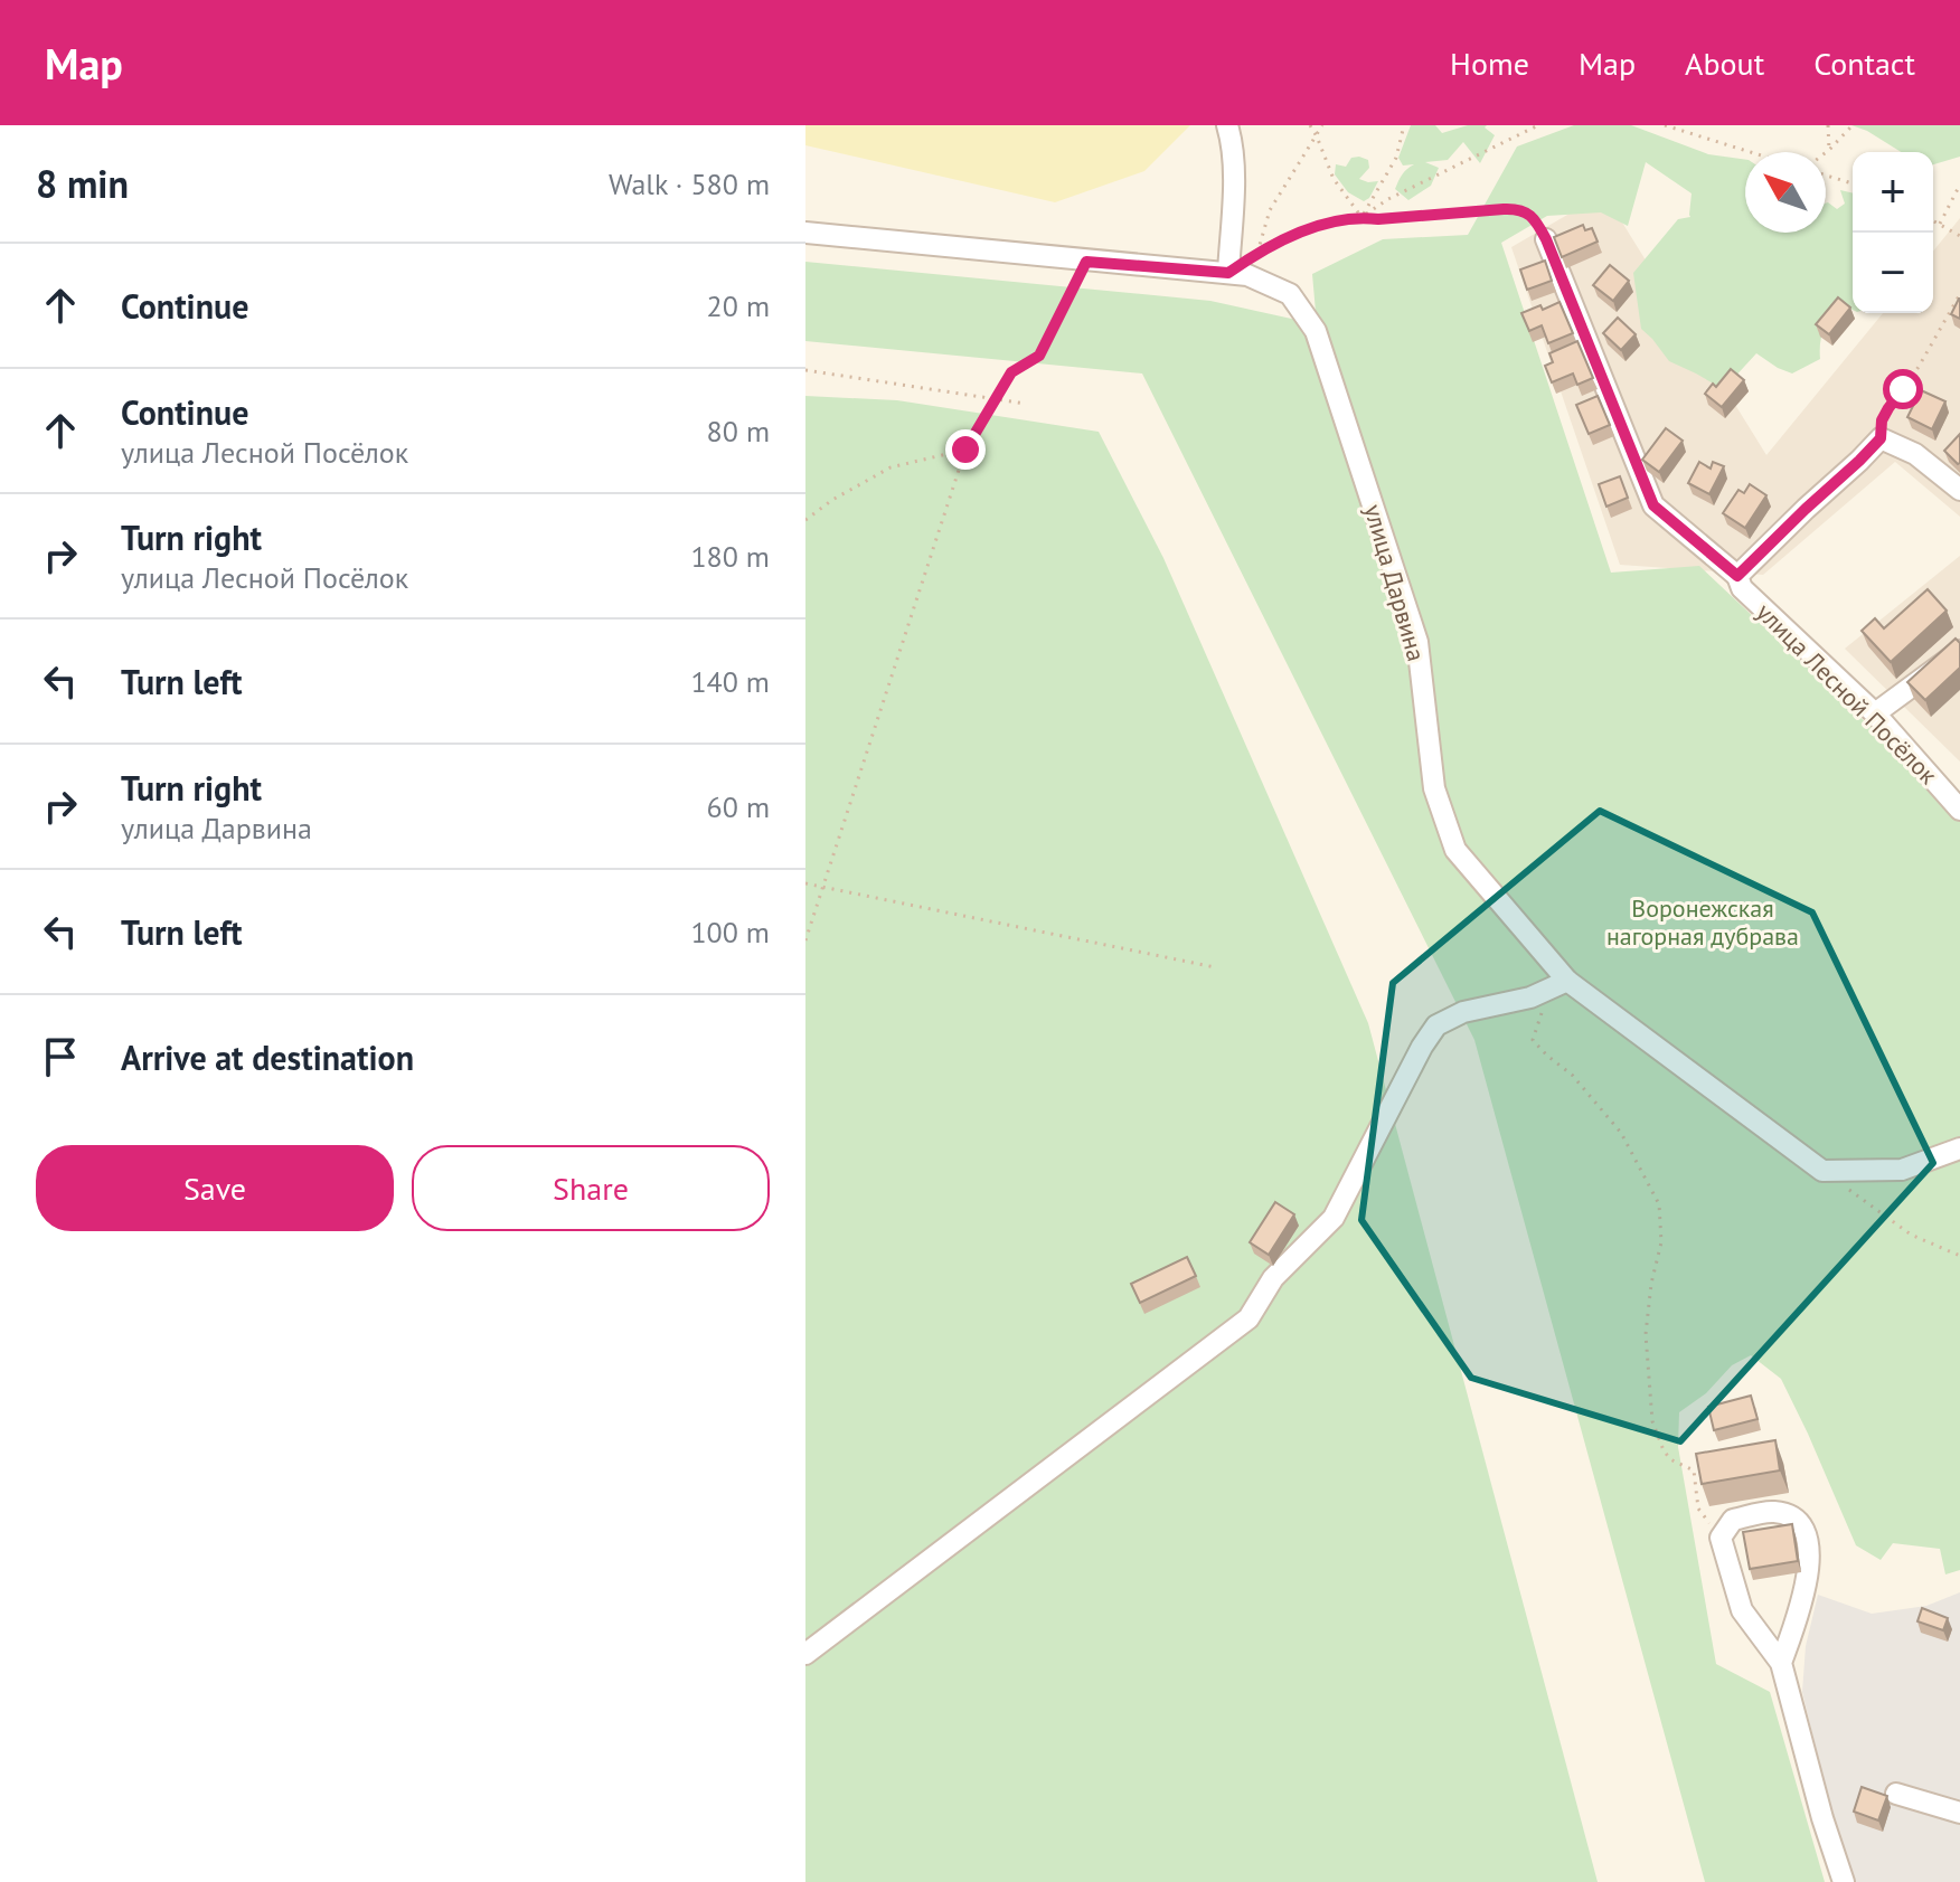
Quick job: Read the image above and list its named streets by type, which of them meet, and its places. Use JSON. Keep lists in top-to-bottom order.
{
  "streets": {
    "street": ["улица Дарвина", "улица Лесной Посёлок"]
  },
  "parks": ["Воронежская нагорная дубрава"],
  "north": "top left",
  "page": {
    "header": "Map",
    "nav": [
      "Home",
      "Map",
      "About",
      "Contact"
    ],
    "heading": ["8 min", "Walk · 580 m"],
    "map_buttons": ["+", "−"],
    "list": [
      ["Continue", "20 m"],
      ["Continue", "улица Лесной Посёлок", "80 m"],
      ["Turn right", "улица Лесной Посёлок", "180 m"],
      ["Turn left", "140 m"],
      ["Turn right", "улица Дарвина", "60 m"],
      ["Turn left", "100 m"],
      "Arrive at destination"
    ],
    "buttons": ["Save", "Share"]
  }
}
